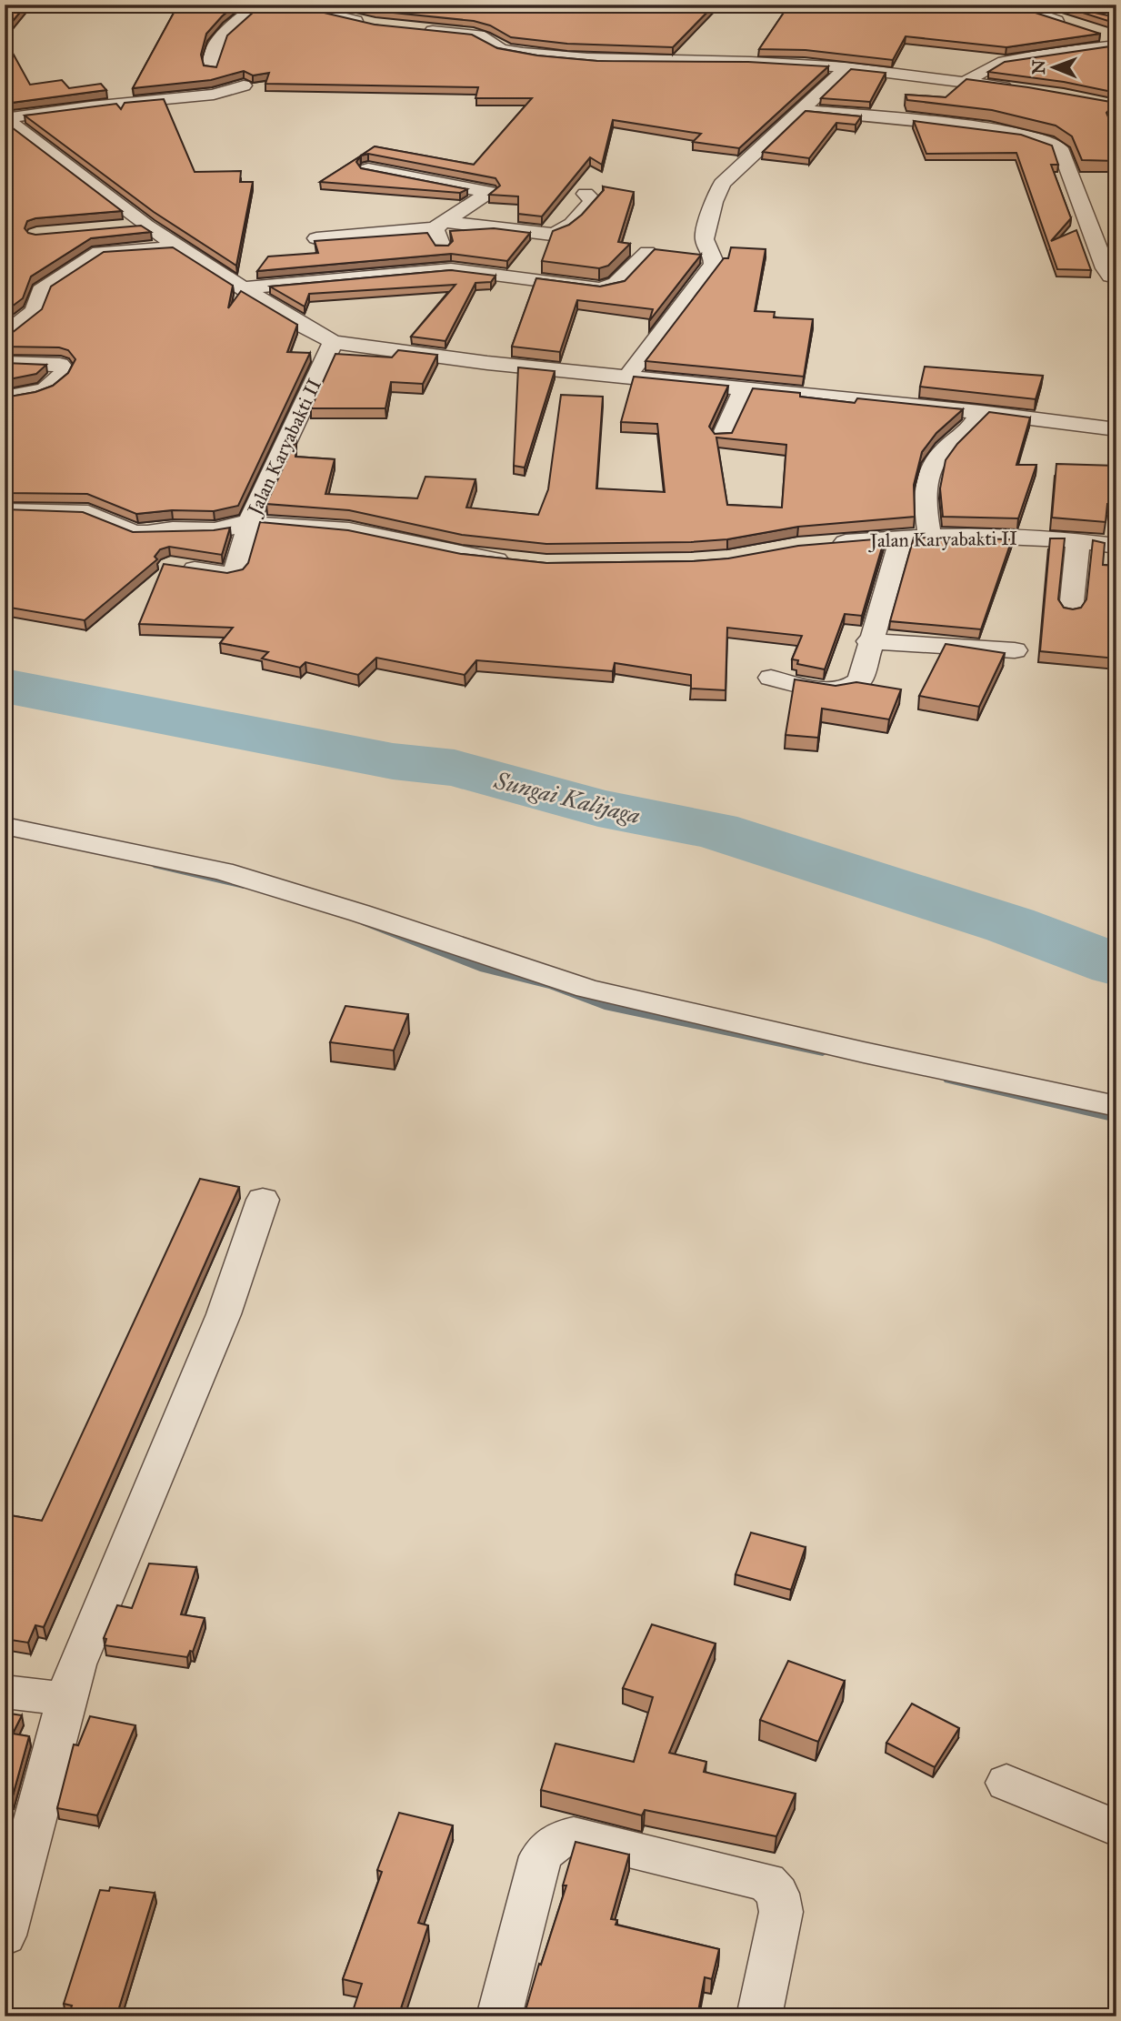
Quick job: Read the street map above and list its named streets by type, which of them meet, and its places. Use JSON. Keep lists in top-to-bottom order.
{
  "streets": {
    "street": ["Jalan Karyabakti II"]
  },
  "water": ["Sungai Kalijaga"],
  "north": "left"
}
